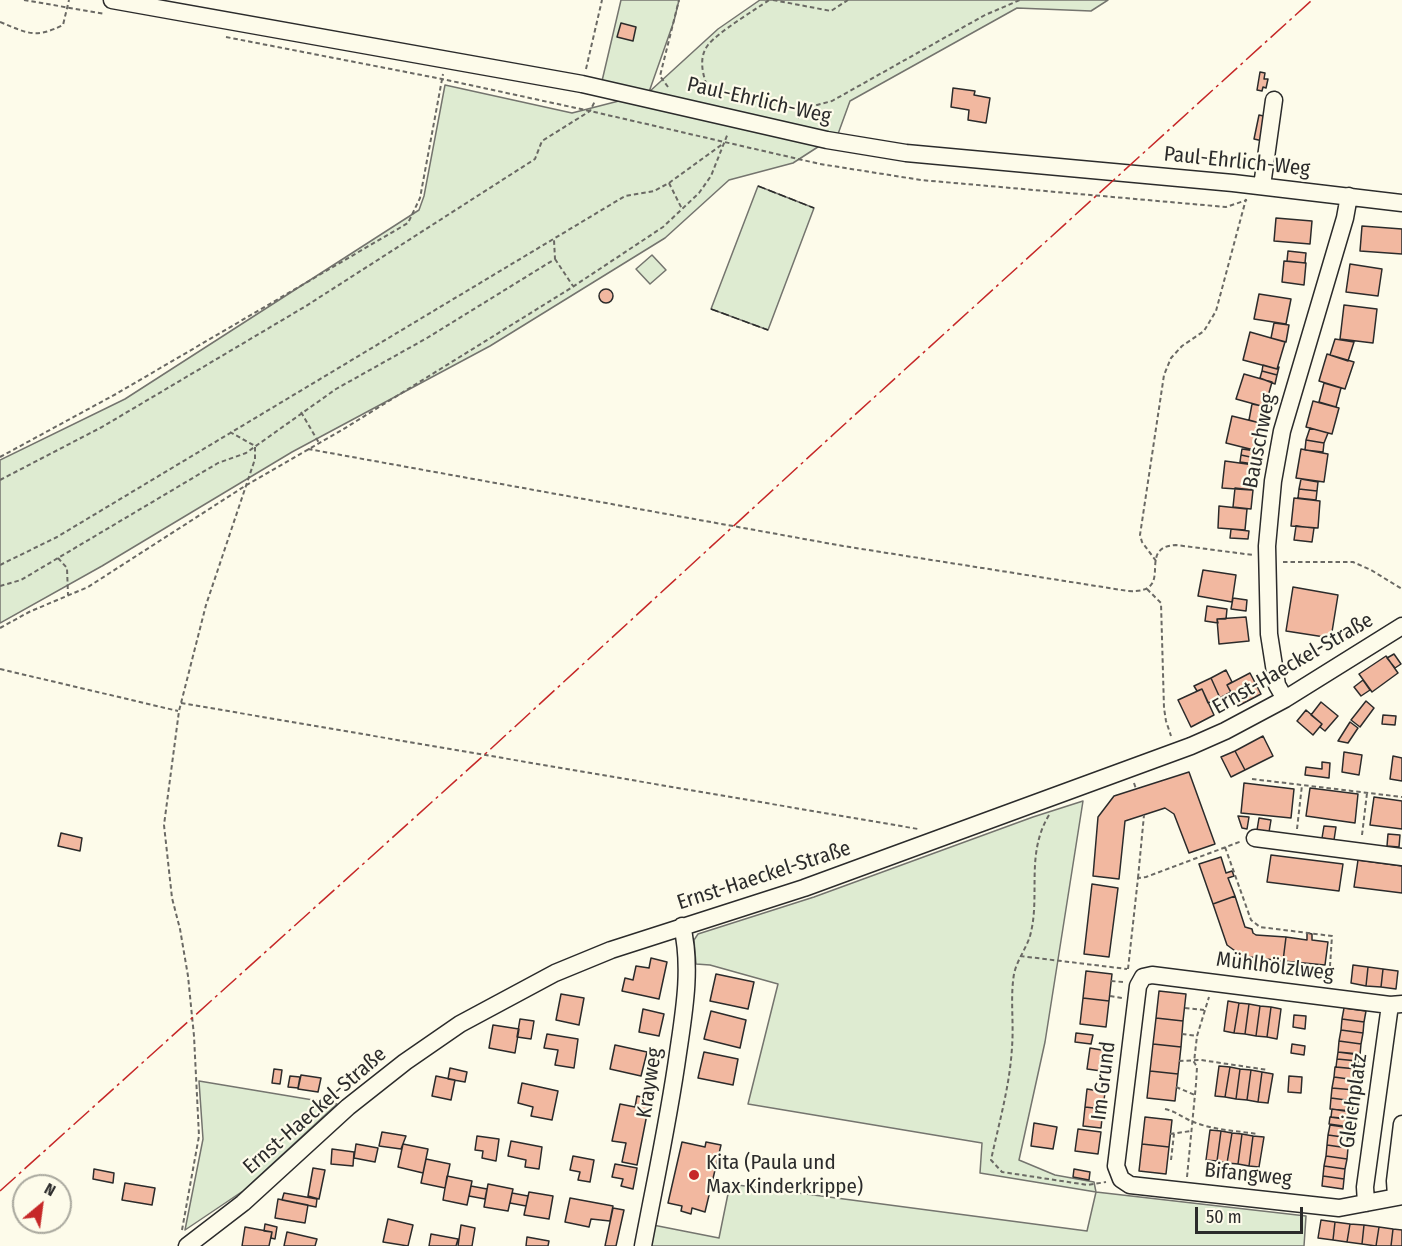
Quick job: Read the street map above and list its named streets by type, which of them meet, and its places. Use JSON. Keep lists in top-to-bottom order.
{
  "streets": {
    "street": [
      "Paul-Ehrlich-Weg",
      "Bauschweg",
      "Ernst-Haeckel-Straße",
      "Mühlhölzlweg",
      "Im Grund",
      "Krayweg",
      "Gleichplatz",
      "Bifangweg"
    ]
  },
  "crossings": [
    ["Paul-Ehrlich-Weg", "Bauschweg"],
    ["Bauschweg", "Ernst-Haeckel-Straße"],
    ["Ernst-Haeckel-Straße", "Krayweg"],
    ["Mühlhölzlweg", "Im Grund"],
    ["Mühlhölzlweg", "Gleichplatz"],
    ["Im Grund", "Bifangweg"],
    ["Gleichplatz", "Bifangweg"]
  ],
  "places": ["Kita (Paula und Max Kinderkrippe)"],
  "scale_bar": "50 m",
  "north": "top right"
}
